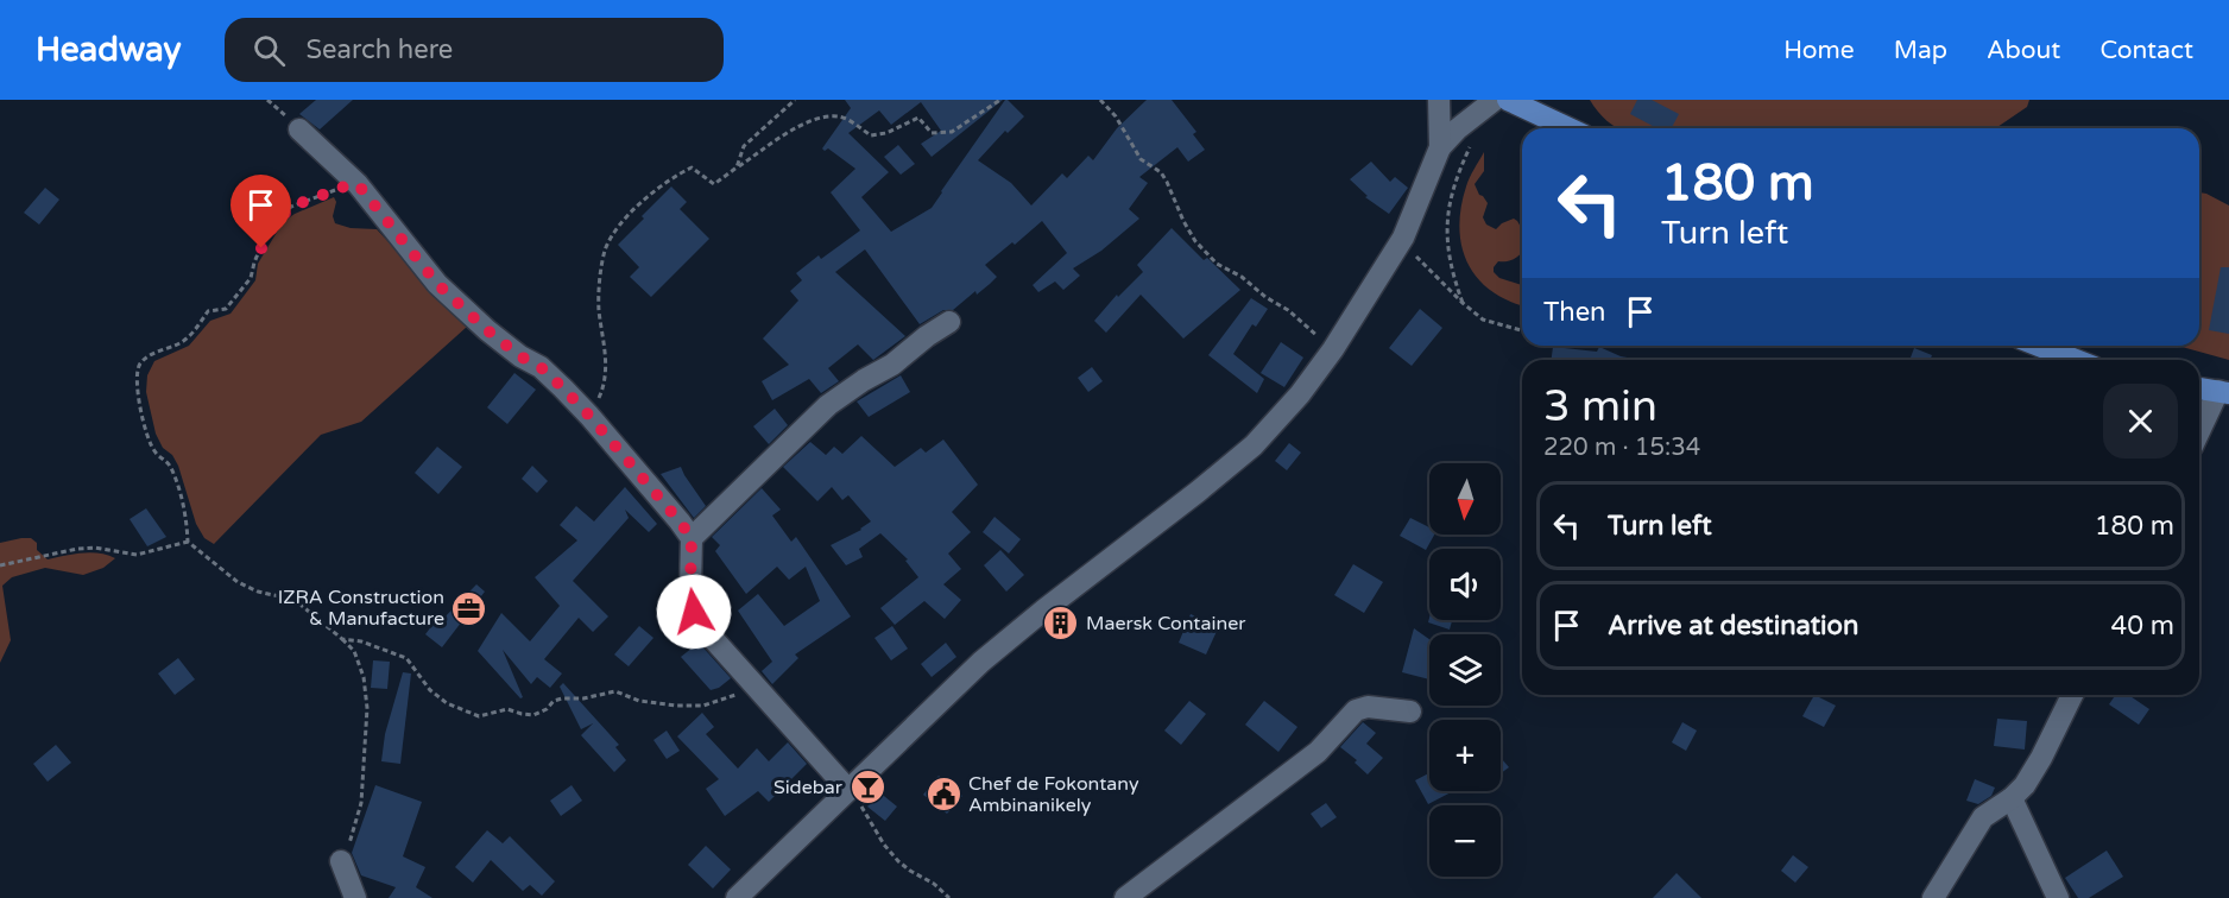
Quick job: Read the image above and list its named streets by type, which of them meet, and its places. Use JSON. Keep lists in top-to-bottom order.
{
  "places": {
    "office": ["IZRA Construction & Manufacture"],
    "building": ["Maersk Container"],
    "bar": ["Sidebar"],
    "public building": ["Chef de Fokontany Ambinanikely"]
  },
  "north": "bottom",
  "page": {
    "header": "Headway",
    "search": "Search here",
    "nav": [
      "Home",
      "Map",
      "About",
      "Contact"
    ],
    "turn": ["180 m", "Turn left"],
    "then": "Then",
    "heading": ["3 min", "220 m · 15:34"],
    "map_buttons": ["+", "−"],
    "list": [
      {
        "name": "Turn left",
        "value": "180 m"
      },
      {
        "name": "Arrive at destination",
        "value": "40 m"
      }
    ]
  }
}
